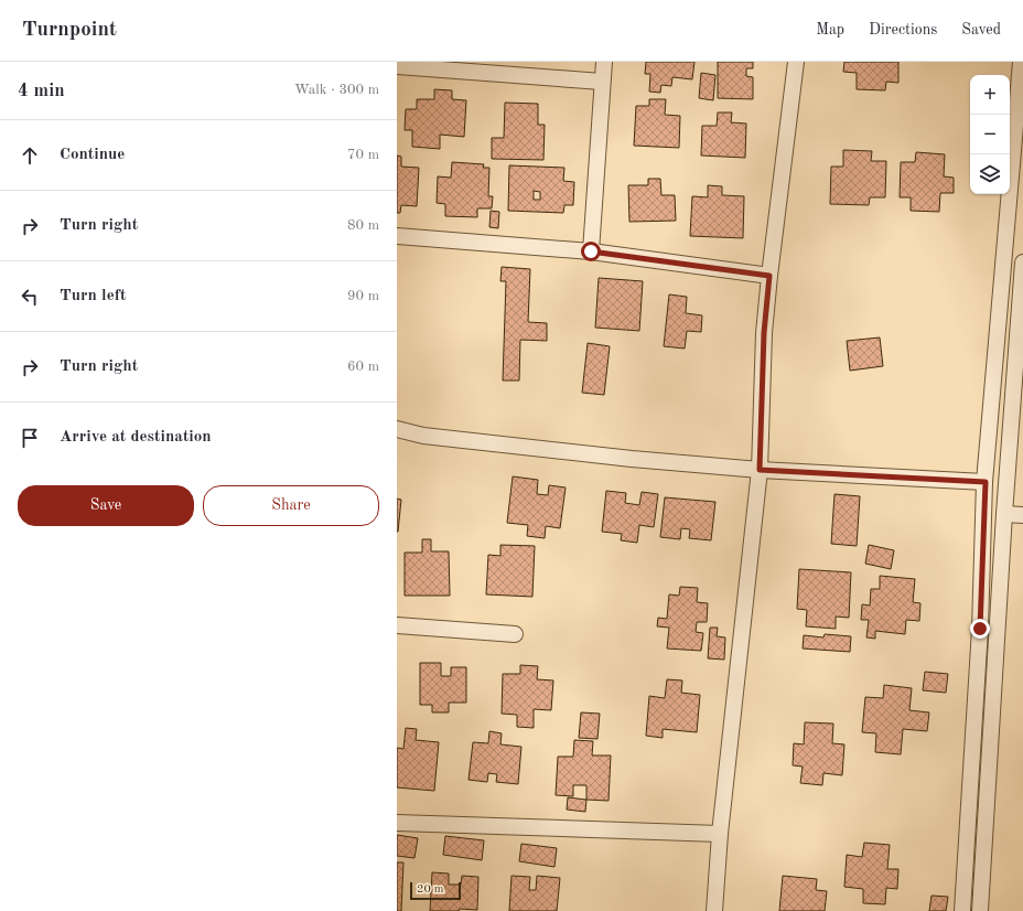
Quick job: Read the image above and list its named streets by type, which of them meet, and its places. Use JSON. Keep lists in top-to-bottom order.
{
  "scale_bar": "20 m",
  "page": {
    "header": "Turnpoint",
    "nav": ["Map", "Directions", "Saved"],
    "heading": ["4 min", "Walk · 300 m"],
    "map_buttons": ["+", "−"],
    "list": [
      ["Continue", "70 m"],
      ["Turn right", "80 m"],
      ["Turn left", "90 m"],
      ["Turn right", "60 m"],
      "Arrive at destination"
    ],
    "buttons": ["Save", "Share"],
    "scale": "20 m"
  }
}
